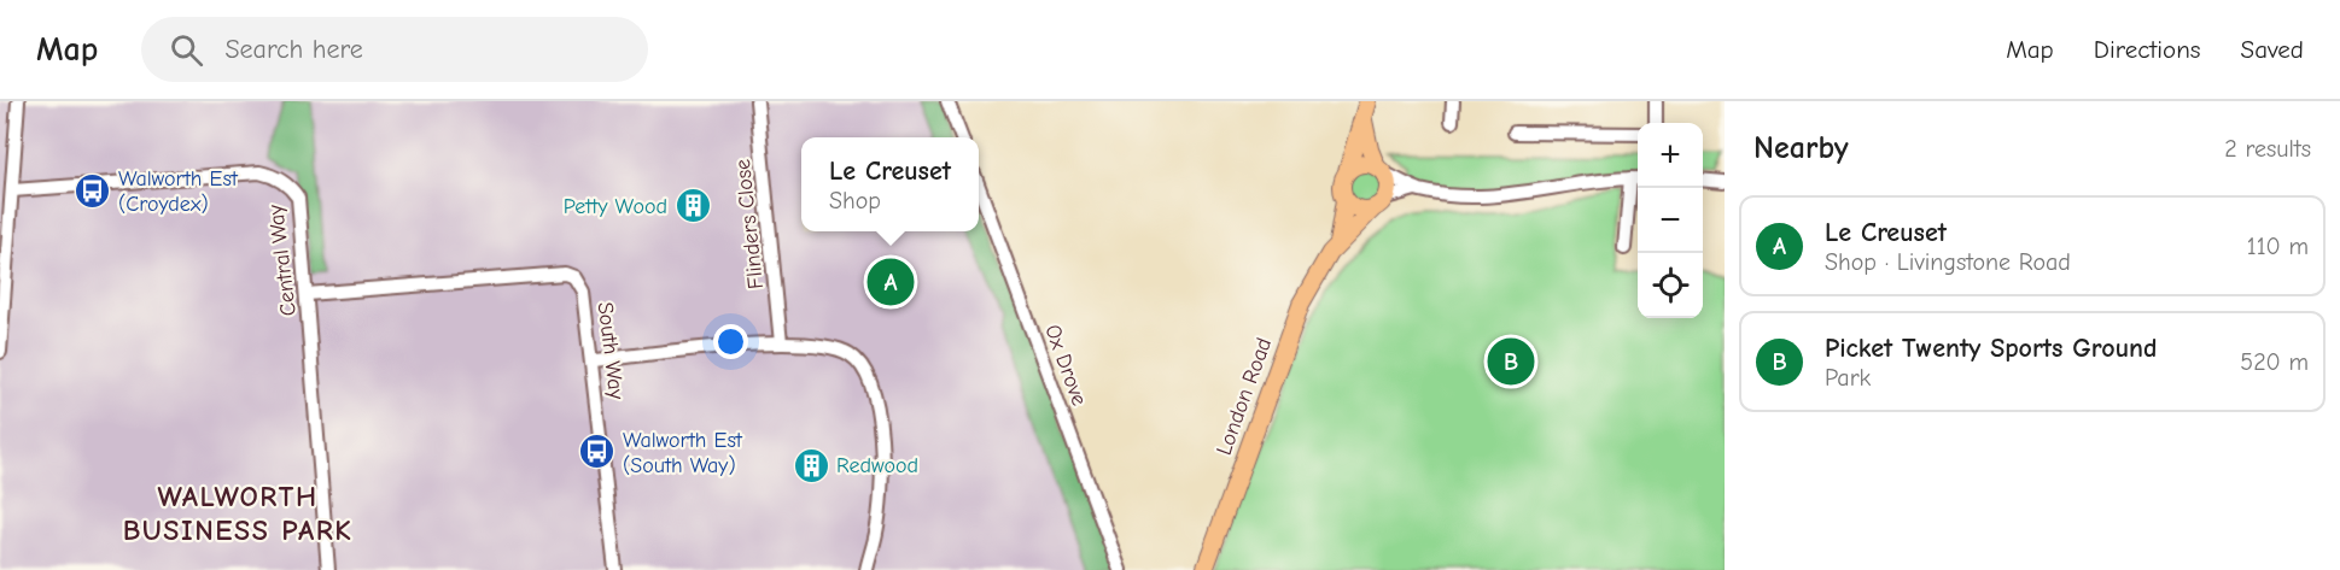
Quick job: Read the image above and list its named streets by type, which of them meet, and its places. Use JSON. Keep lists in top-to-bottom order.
{
  "streets": {
    "main road": ["London Road"],
    "street": [
      "Flinders Close",
      "Central Way",
      "South Way",
      "Ox Drove"
    ]
  },
  "crossings": [
    ["Central Way", "South Way"]
  ],
  "districts": ["WALWORTH BUSINESS PARK"],
  "places": {
    "bus stop": ["Walworth Est (Croydex)", "Walworth Est (South Way)"],
    "building": ["Petty Wood", "Redwood"]
  },
  "page": {
    "header": "Map",
    "search": "Search here",
    "nav": ["Map", "Directions", "Saved"],
    "heading": ["Nearby", "2 results"],
    "map_buttons": ["+", "−"],
    "popup": ["Le Creuset", "Shop"],
    "list": [
      {
        "mark": "A",
        "name": "Le Creuset",
        "note": "Shop · Livingstone Road",
        "value": "110 m"
      },
      {
        "mark": "B",
        "name": "Picket Twenty Sports Ground",
        "note": "Park",
        "value": "520 m"
      }
    ],
    "pins": ["A", "B"]
  }
}
